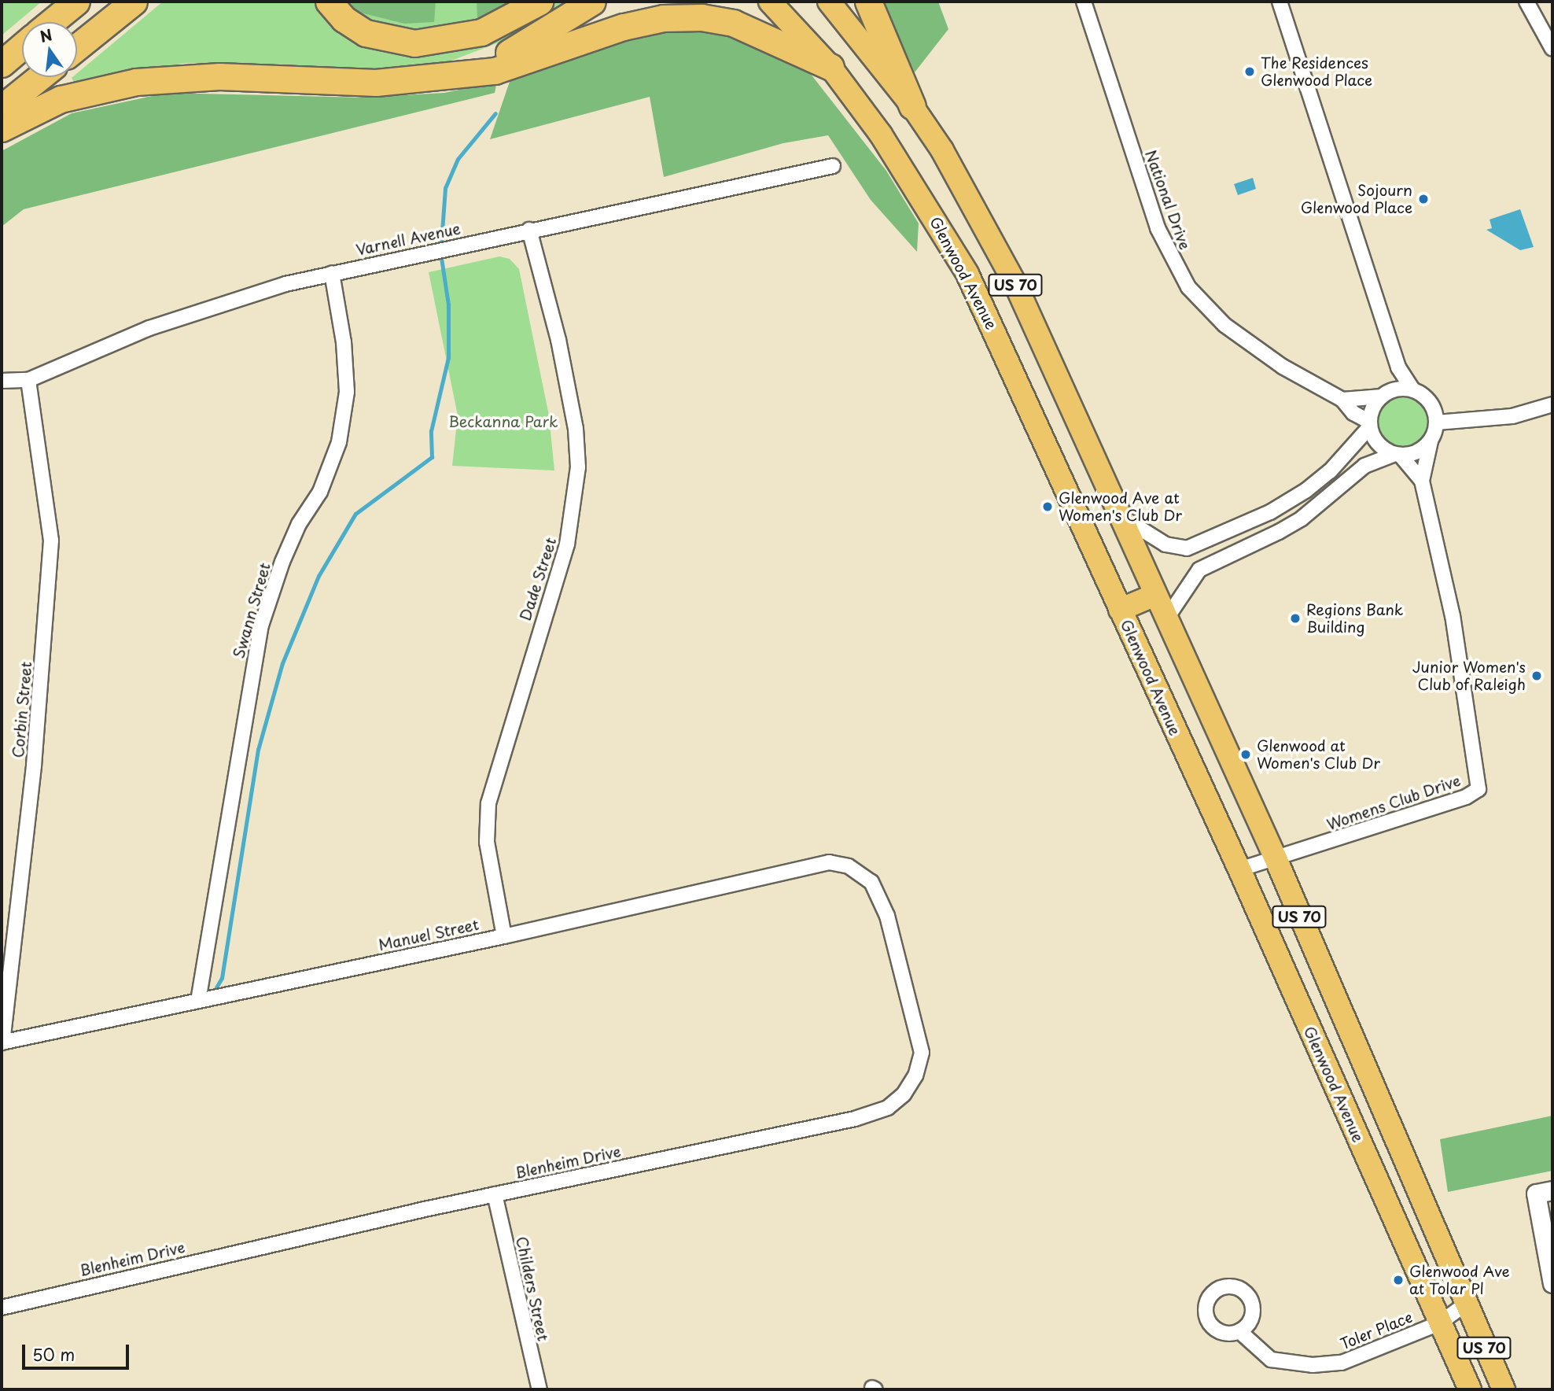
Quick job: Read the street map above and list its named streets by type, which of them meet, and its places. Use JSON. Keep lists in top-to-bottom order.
{
  "streets": {
    "main road": ["Glenwood Avenue", "US 70"],
    "street": [
      "National Drive",
      "Varnell Avenue",
      "Dade Street",
      "Swann Street",
      "Corbin Street",
      "Womens Club Drive",
      "Manuel Street",
      "Blenheim Drive",
      "Childers Street",
      "Toler Place"
    ]
  },
  "crossings": [
    ["National Drive", "Womens Club Drive"],
    ["Varnell Avenue", "Dade Street"],
    ["Varnell Avenue", "Swann Street"],
    ["Varnell Avenue", "Corbin Street"],
    ["Glenwood Avenue", "Womens Club Drive"],
    ["Glenwood Avenue", "Toler Place"],
    ["US 70", "Womens Club Drive"],
    ["US 70", "Toler Place"],
    ["Dade Street", "Manuel Street"],
    ["Swann Street", "Manuel Street"],
    ["Corbin Street", "Manuel Street"],
    ["Manuel Street", "Blenheim Drive"],
    ["Blenheim Drive", "Childers Street"]
  ],
  "parks": ["Beckanna Park"],
  "places": [
    "The Residences Glenwood Place",
    "Sojourn Glenwood Place",
    "Glenwood Ave at Women's Club Dr",
    "Regions Bank Building",
    "Junior Women's Club of Raleigh",
    "Glenwood at Women's Club Dr",
    "Glenwood Ave at Tolar Pl"
  ],
  "scale_bar": "50 m",
  "north": "top"
}
